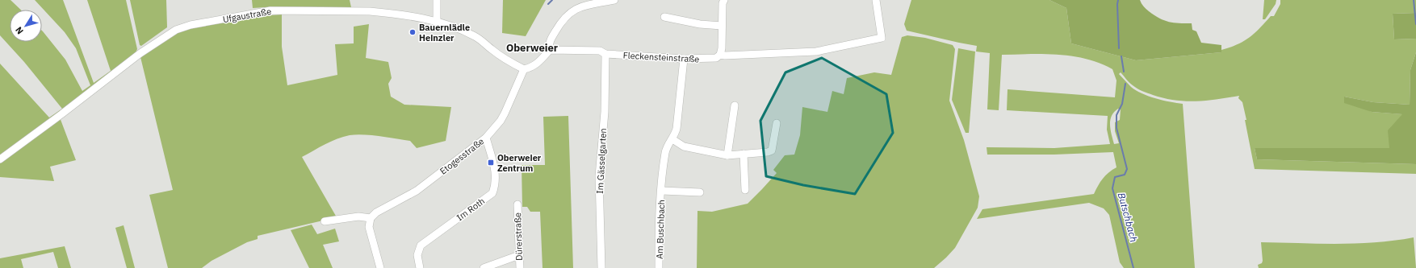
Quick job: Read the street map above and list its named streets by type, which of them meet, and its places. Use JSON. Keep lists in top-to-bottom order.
{
  "streets": {
    "street": [
      "Ufgaustraße",
      "Fleckensteinstraße",
      "Etogesstraße",
      "Im Gässelgarten",
      "Im Roth",
      "Am Buschbach",
      "Dürerstraße"
    ]
  },
  "crossings": [
    ["Ufgaustraße", "Etogesstraße"],
    ["Fleckensteinstraße", "Im Gässelgarten"],
    ["Fleckensteinstraße", "Am Buschbach"],
    ["Etogesstraße", "Im Roth"]
  ],
  "districts": ["Oberweier"],
  "water": ["Butschbach"],
  "places": {
    "other": ["Bauernlädle Heinzler"],
    "transit": ["Oberweier Zentrum"]
  },
  "north": "bottom left"
}
